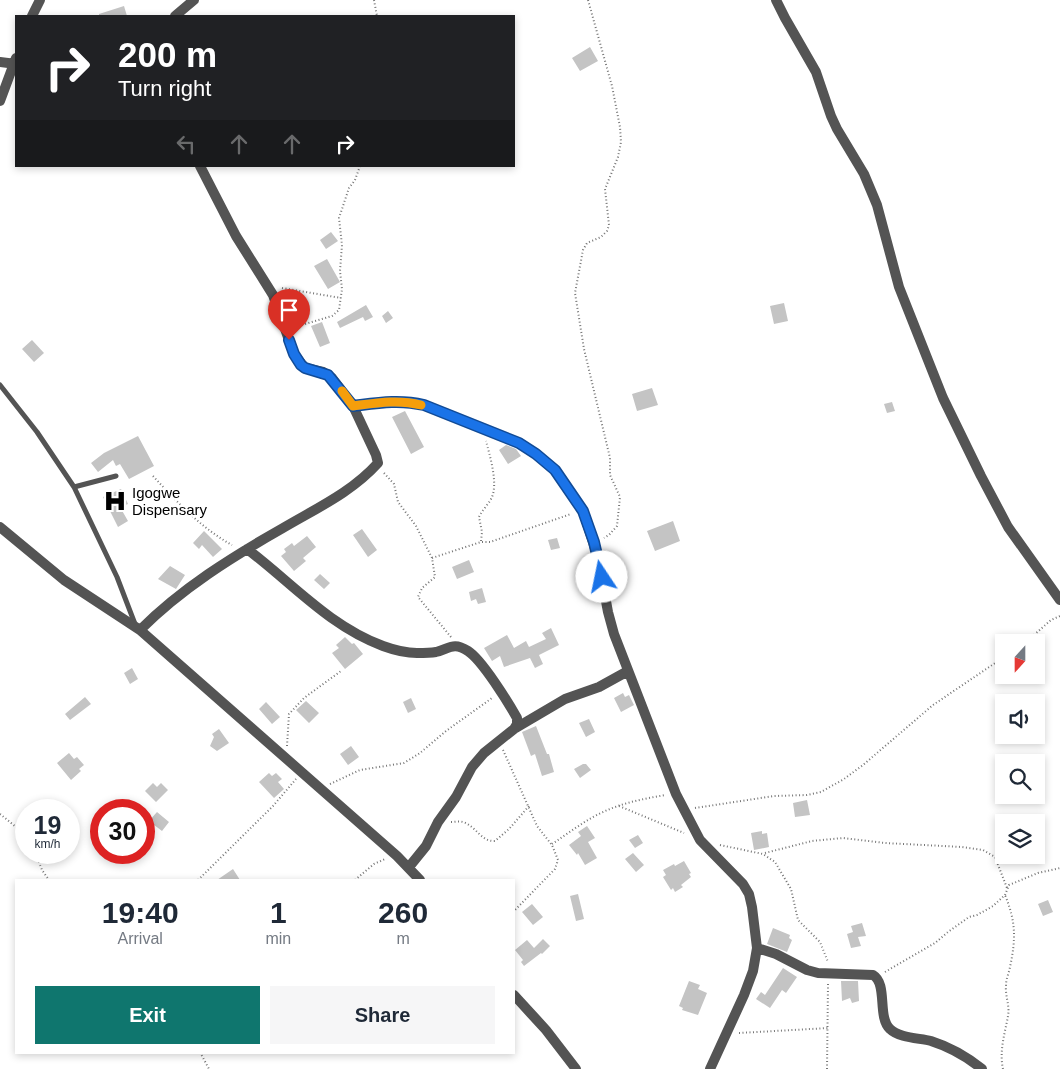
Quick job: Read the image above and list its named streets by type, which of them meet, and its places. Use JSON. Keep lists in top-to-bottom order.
{
  "places": {
    "hospital": ["Igogwe Dispensary"]
  },
  "north": "bottom",
  "page": {
    "turn": ["200 m", "Turn right"],
    "speed": "19 km/h",
    "limit": "30",
    "eta": [
      "19:40",
      "Arrival",
      "1",
      "min",
      "260",
      "m"
    ],
    "buttons": ["Exit", "Share"]
  }
}
